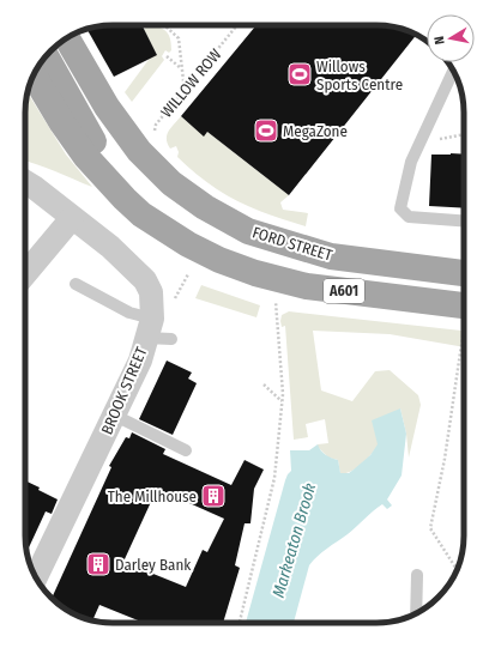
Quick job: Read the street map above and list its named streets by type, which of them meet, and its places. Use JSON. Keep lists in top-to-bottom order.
{
  "streets": {
    "main road": ["FORD STREET", "A601"],
    "street": ["BROOK STREET"],
    "path": ["WILLOW ROW"]
  },
  "water": ["Markeaton Brook"],
  "places": {
    "sports": ["Willows Sports Centre", "MegaZone"],
    "building": ["The Millhouse", "Darley Bank"]
  },
  "north": "left"
}
